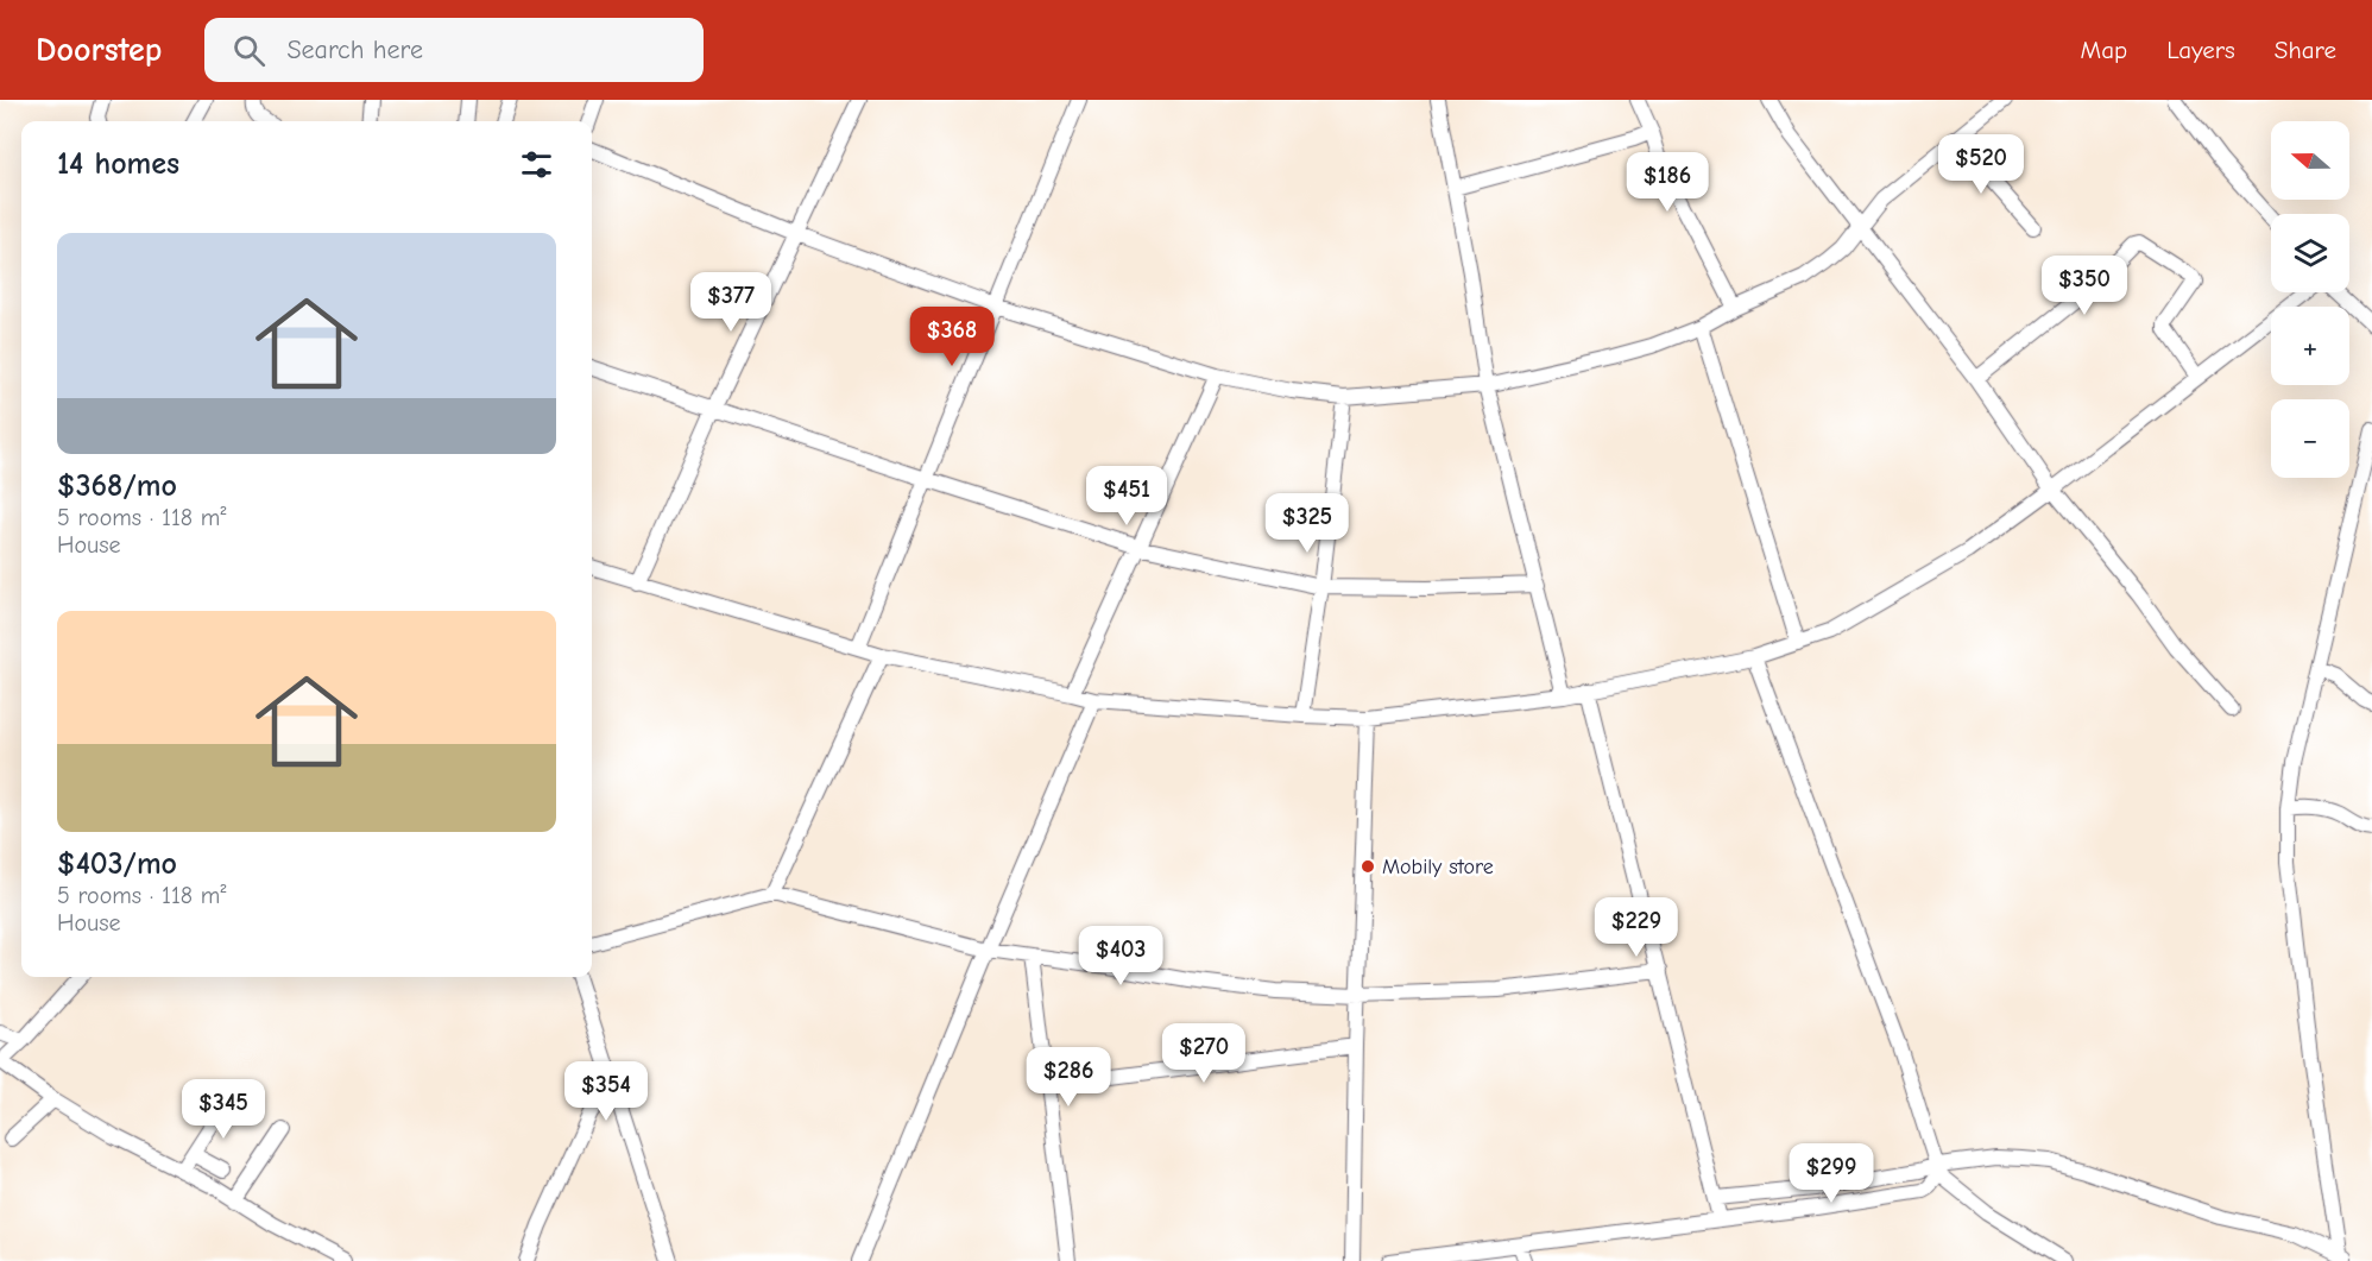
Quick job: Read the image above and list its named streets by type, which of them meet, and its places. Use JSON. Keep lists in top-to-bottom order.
{
  "places": ["Mobily store"],
  "north": "left",
  "page": {
    "header": "Doorstep",
    "search": "Search here",
    "nav": ["Map", "Layers", "Share"],
    "map_buttons": ["+", "−"],
    "heading": "14 homes",
    "price": [
      "$520",
      "$186",
      "$350",
      "$377",
      "$368",
      "$451",
      "$325",
      "$229",
      "$403",
      "$270",
      "$286",
      "$354",
      "$345",
      "$299"
    ],
    "list": [
      {
        "name": "$368/mo",
        "note": "5 rooms · 118 m² · House"
      },
      {
        "name": "$403/mo",
        "note": "5 rooms · 118 m² · House"
      }
    ]
  }
}
